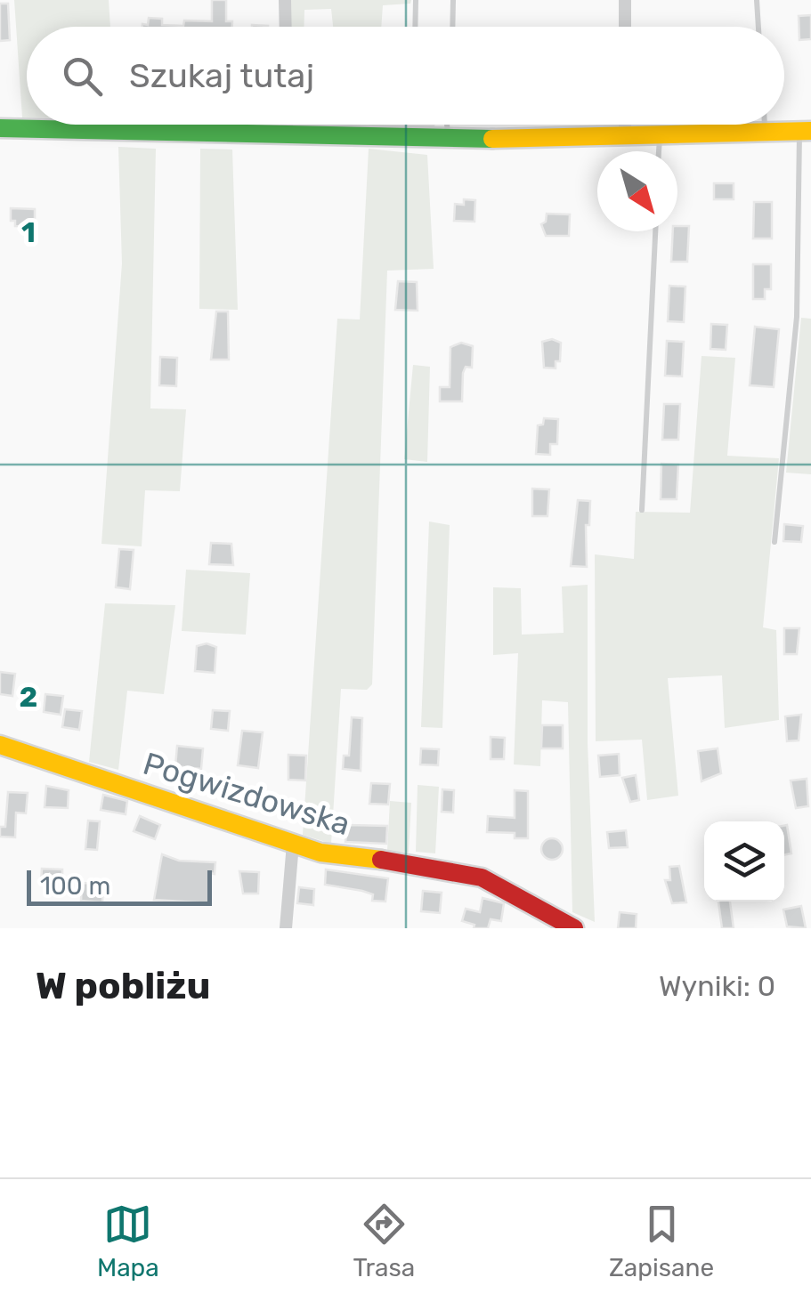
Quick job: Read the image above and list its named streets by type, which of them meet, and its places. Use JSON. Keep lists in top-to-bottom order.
{
  "streets": {
    "street": ["Pogwizdowska"]
  },
  "scale_bar": "100 m",
  "north": "bottom right",
  "page": {
    "search": "Szukaj tutaj",
    "scale": "100 m",
    "heading": ["W pobliżu", "Wyniki: 0"],
    "nav": ["Mapa", "Trasa", "Zapisane"]
  },
  "grid": {
    "rows": ["1", "2"]
  }
}
